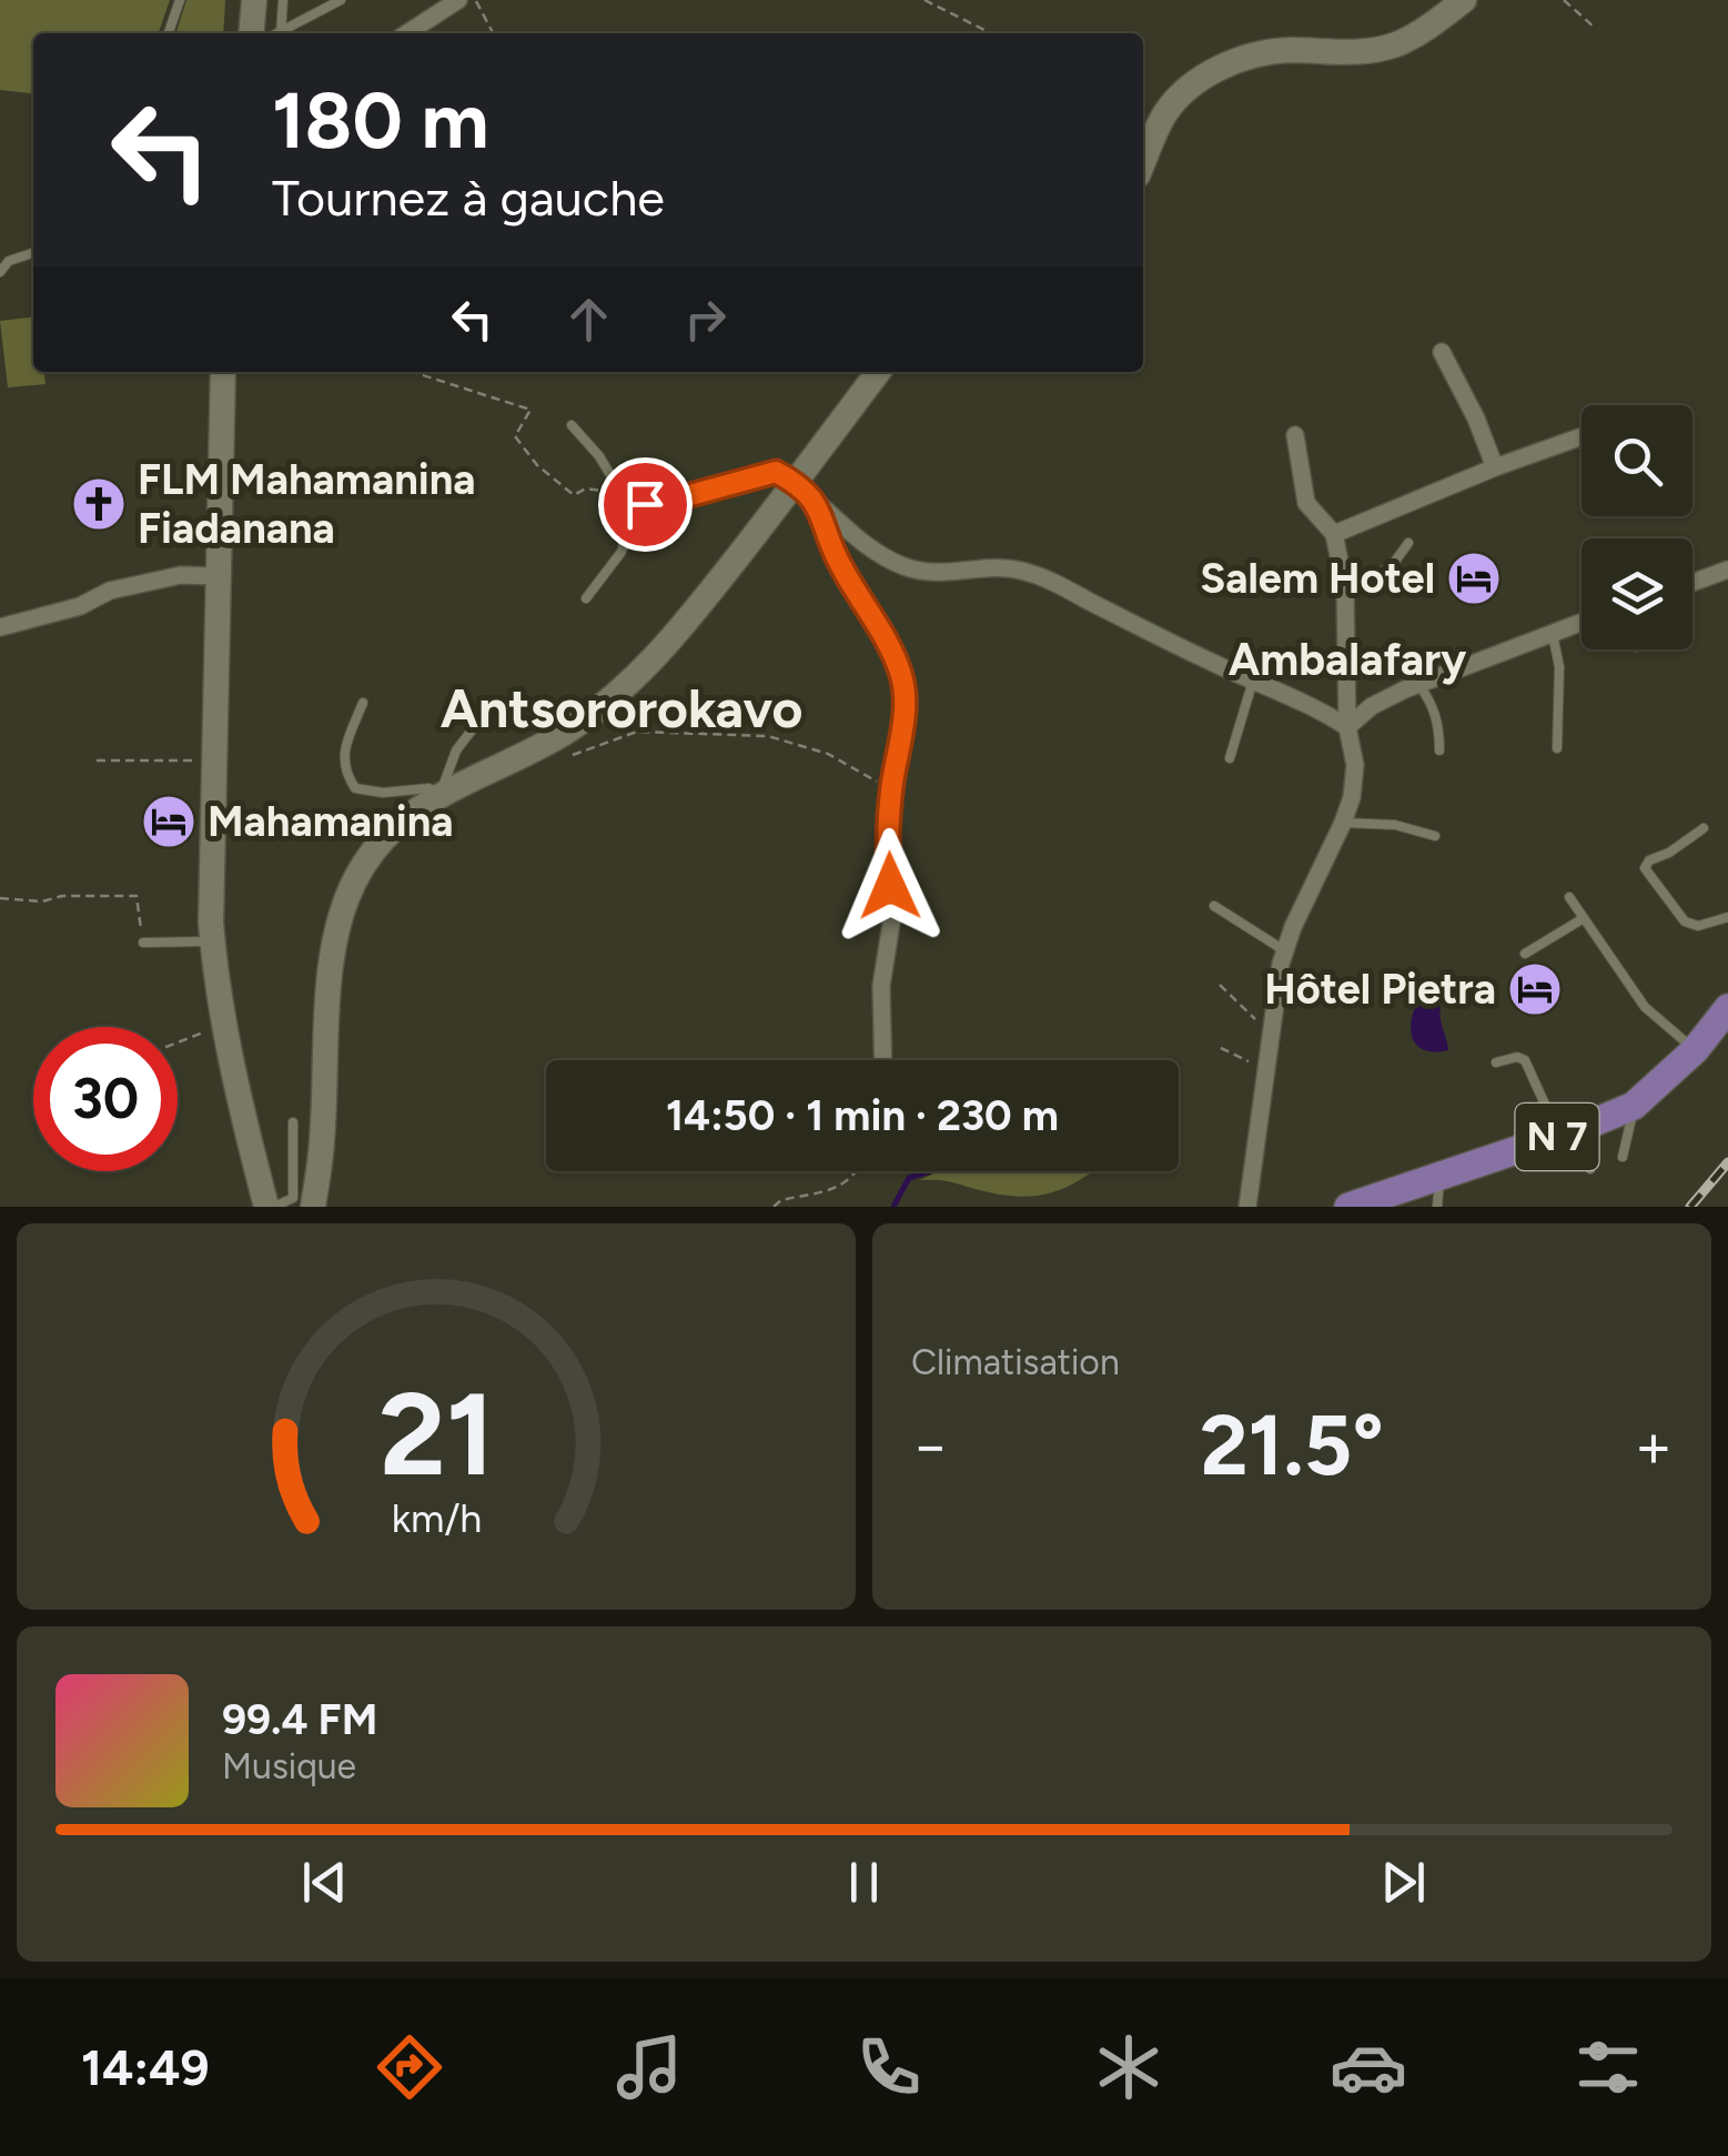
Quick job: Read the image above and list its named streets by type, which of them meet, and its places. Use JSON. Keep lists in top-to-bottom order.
{
  "streets": {
    "main road": ["N 7"]
  },
  "districts": ["Ambalafary", "Antsororokavo"],
  "places": {
    "church": ["FLM Mahamanina Fiadanana"],
    "hotel": ["Salem Hotel", "Mahamanina", "Hôtel Pietra"]
  },
  "page": {
    "turn": ["180 m", "Tournez à gauche"],
    "limit": "30",
    "trip": "14:50 · 1 min · 230 m",
    "tile": "Climatisation",
    "heat": ["−", "21.5°", "+"],
    "song": ["99.4 FM", "Musique"],
    "tabs": "14:49",
    "gauge": ["21", "km/h"]
  }
}
